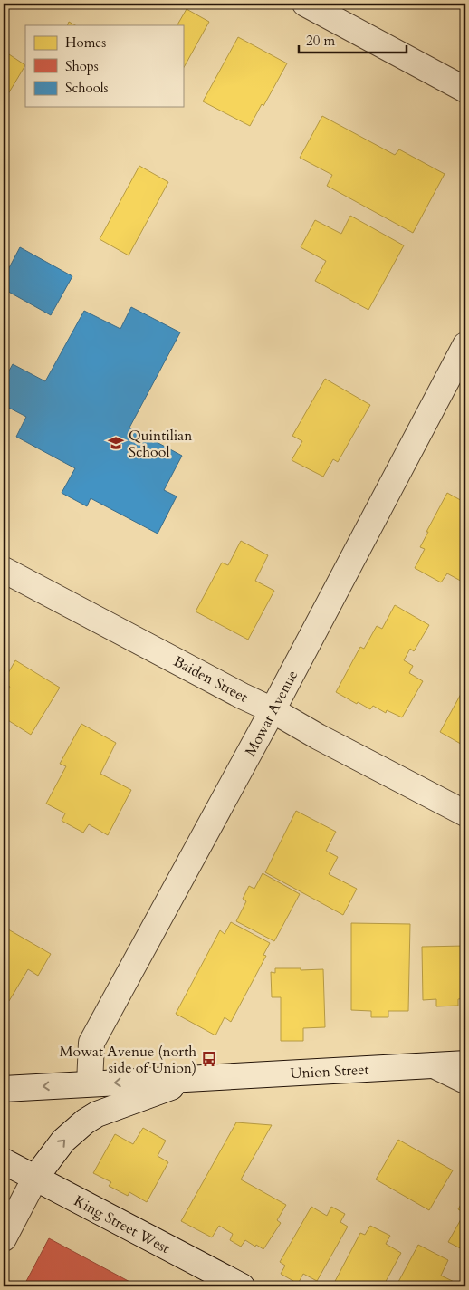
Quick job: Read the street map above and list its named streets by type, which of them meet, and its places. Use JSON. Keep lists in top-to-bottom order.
{
  "streets": {
    "street": [
      "Baiden Street",
      "Mowat Avenue",
      "Union Street",
      "King Street West"
    ]
  },
  "crossings": [
    ["Baiden Street", "Mowat Avenue"],
    ["Mowat Avenue", "Union Street"],
    ["Union Street", "King Street West"]
  ],
  "places": {
    "school or university": ["Quintilian School"],
    "bus stop": ["Mowat Avenue (north side of Union)"]
  },
  "legend": ["Homes", "Shops", "Schools"],
  "scale_bar": "20 m"
}
